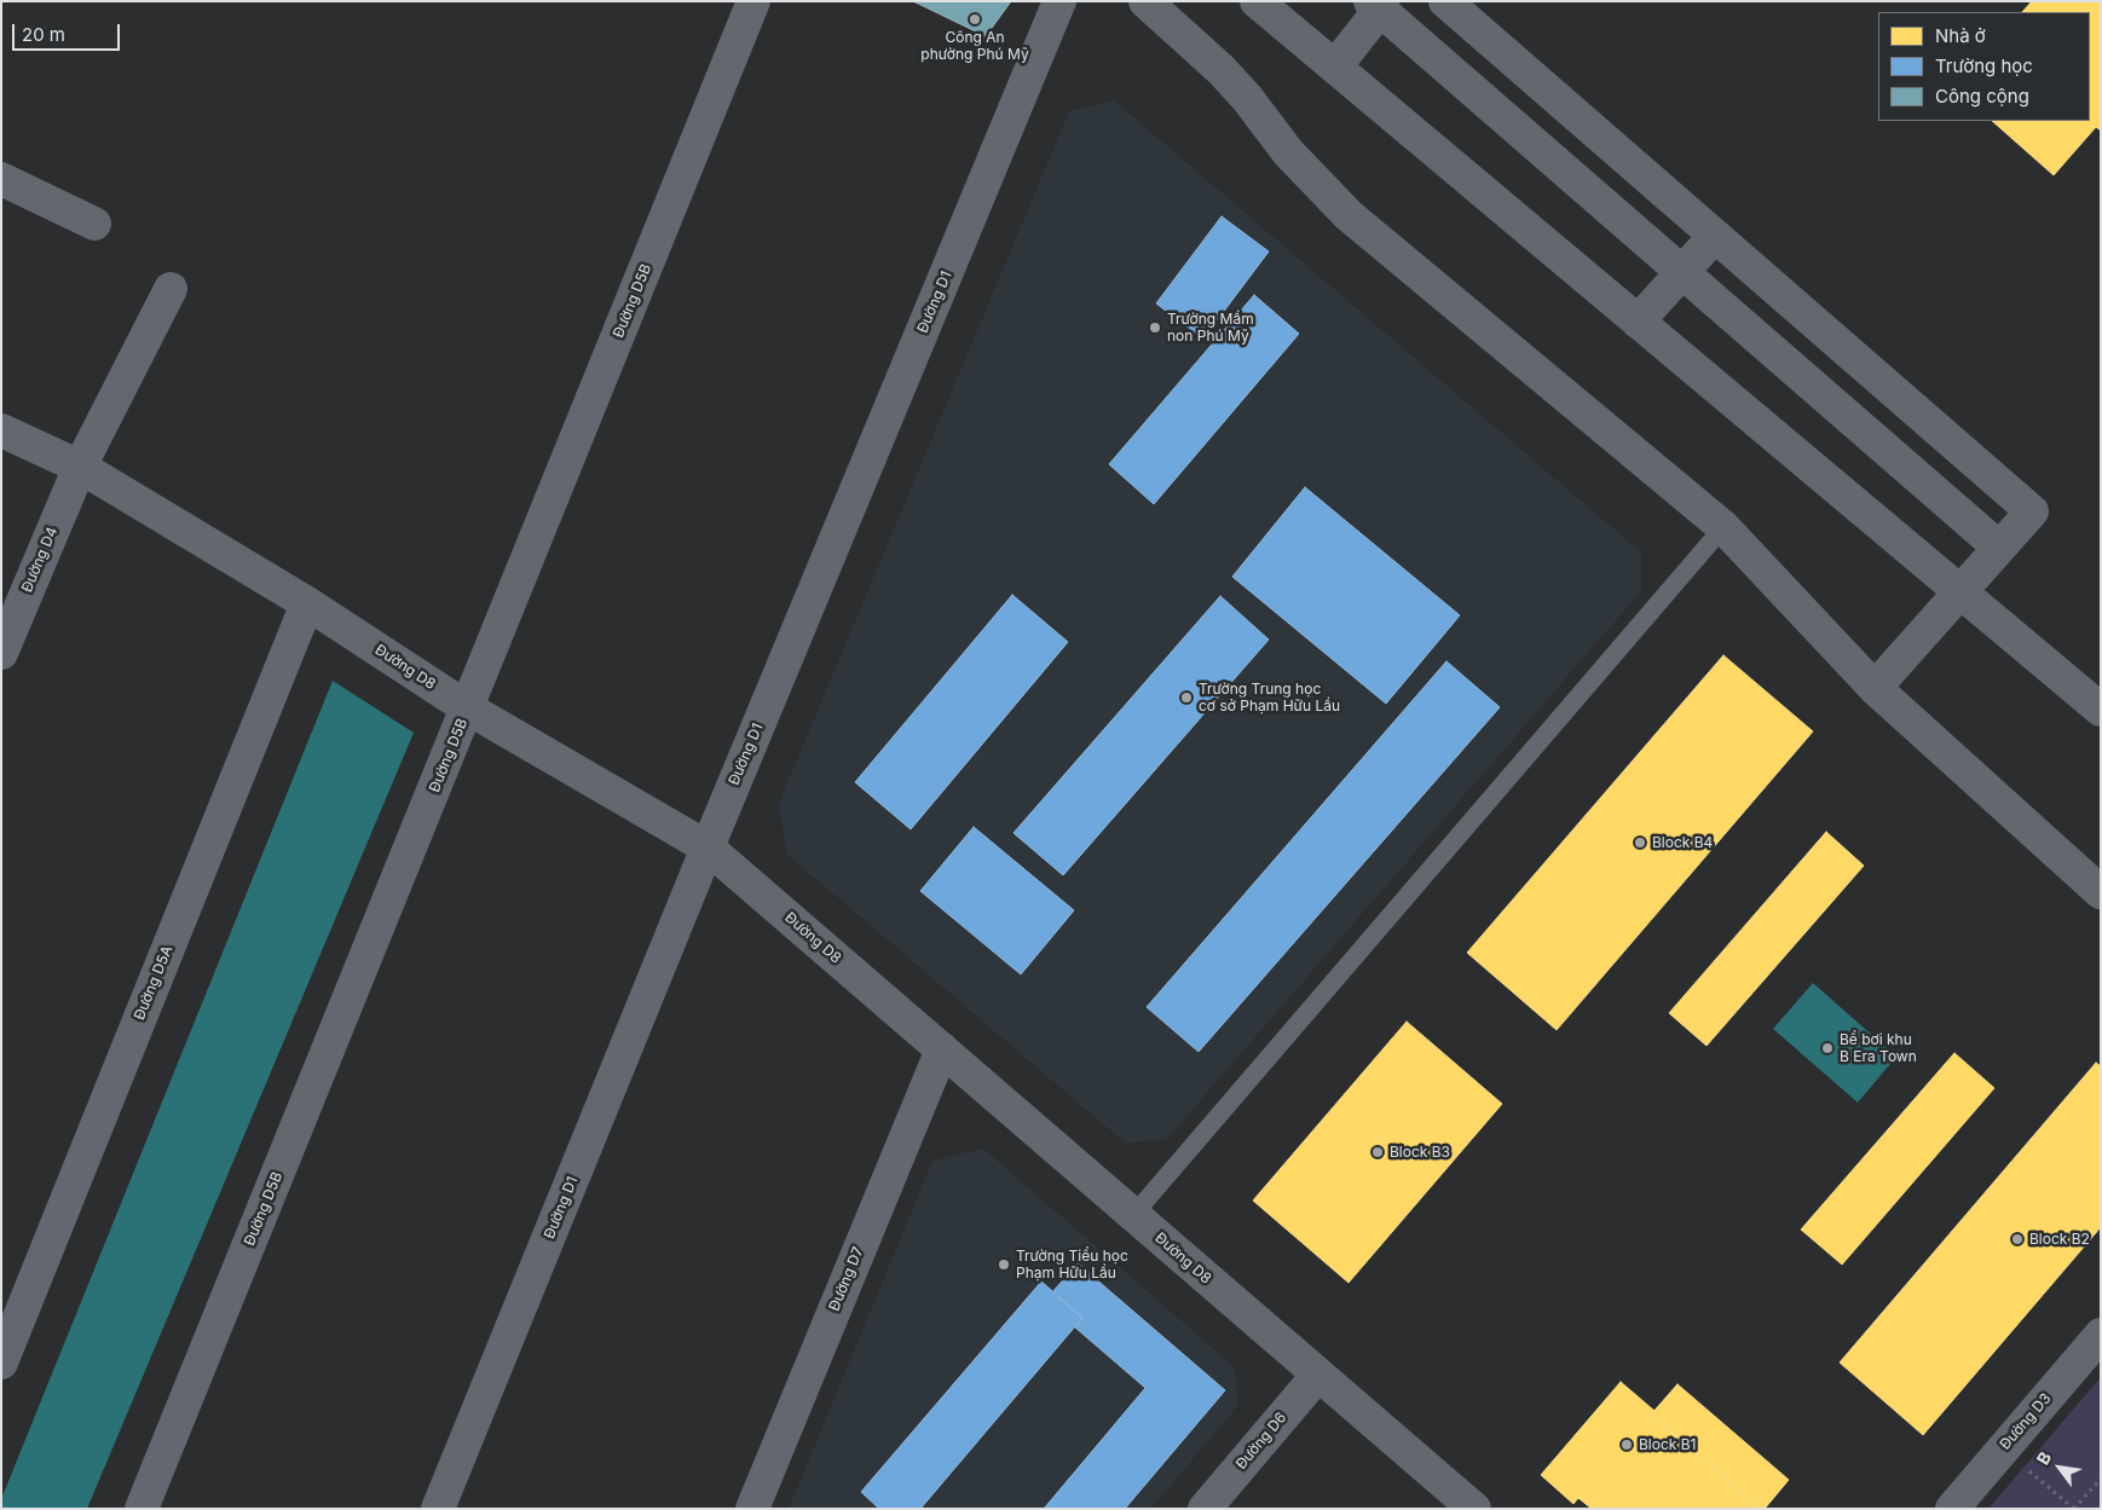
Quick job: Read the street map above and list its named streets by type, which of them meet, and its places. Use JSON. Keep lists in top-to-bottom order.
{
  "streets": {
    "street": [
      "Đường D5B",
      "Đường D1",
      "Đường D4",
      "Đường D8",
      "Đường D5A",
      "Đường D7",
      "Đường D3",
      "Đường D6"
    ]
  },
  "crossings": [
    ["Đường D5B", "Đường D8"],
    ["Đường D1", "Đường D8"],
    ["Đường D4", "Đường D8"],
    ["Đường D8", "Đường D5A"],
    ["Đường D8", "Đường D7"],
    ["Đường D8", "Đường D6"]
  ],
  "places": [
    "Công An phường Phú Mỹ",
    "Trường Mầm non Phú Mỹ",
    "Trường Trung học cơ sở Phạm Hữu Lầu",
    "Block B4",
    "Bể bơi khu B Era Town",
    "Block B3",
    "Block B2",
    "Trường Tiểu học Phạm Hữu Lầu",
    "Block B1"
  ],
  "legend": ["Nhà ở", "Trường học", "Công cộng"],
  "scale_bar": "20 m",
  "north": "top left"
}
